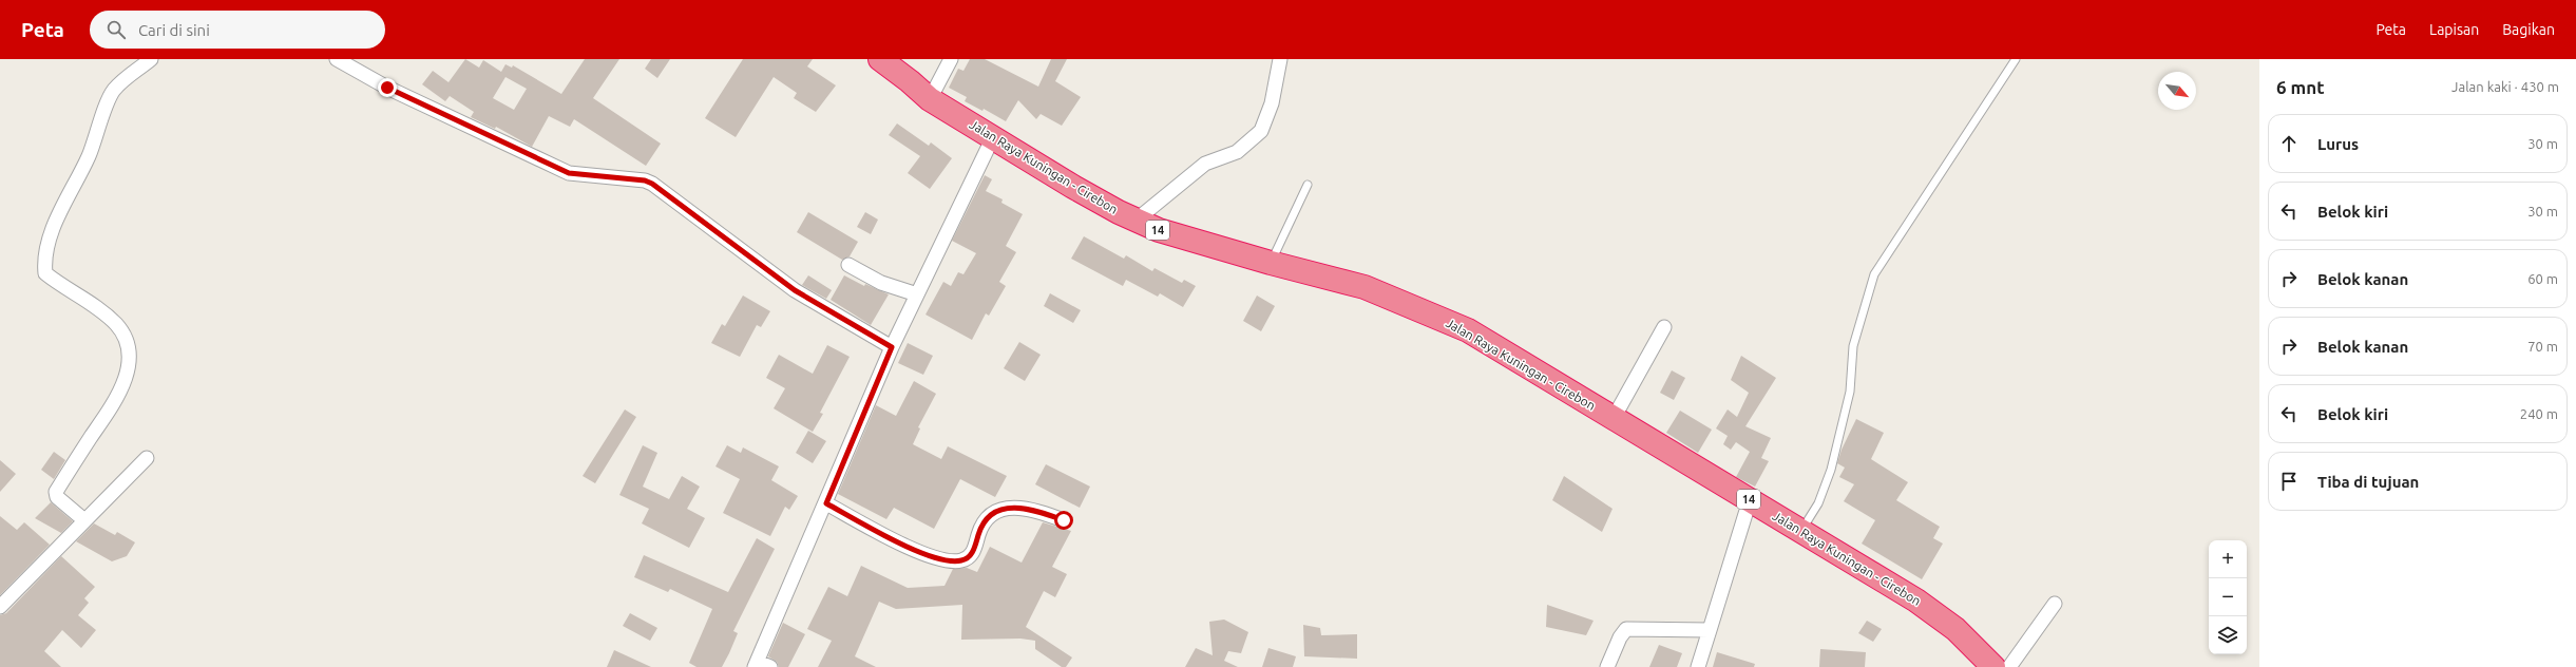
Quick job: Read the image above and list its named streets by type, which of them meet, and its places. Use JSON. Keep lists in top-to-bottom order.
{
  "streets": {
    "highway": ["Jalan Raya Kuningan - Cirebon", "14"]
  },
  "north": "bottom right",
  "page": {
    "header": "Peta",
    "search": "Cari di sini",
    "nav": ["Peta", "Lapisan", "Bagikan"],
    "heading": ["6 mnt", "Jalan kaki · 430 m"],
    "list": [
      ["Lurus", "30 m"],
      ["Belok kiri", "30 m"],
      ["Belok kanan", "60 m"],
      ["Belok kanan", "70 m"],
      ["Belok kiri", "240 m"],
      "Tiba di tujuan"
    ],
    "map_buttons": ["+", "−"]
  }
}
